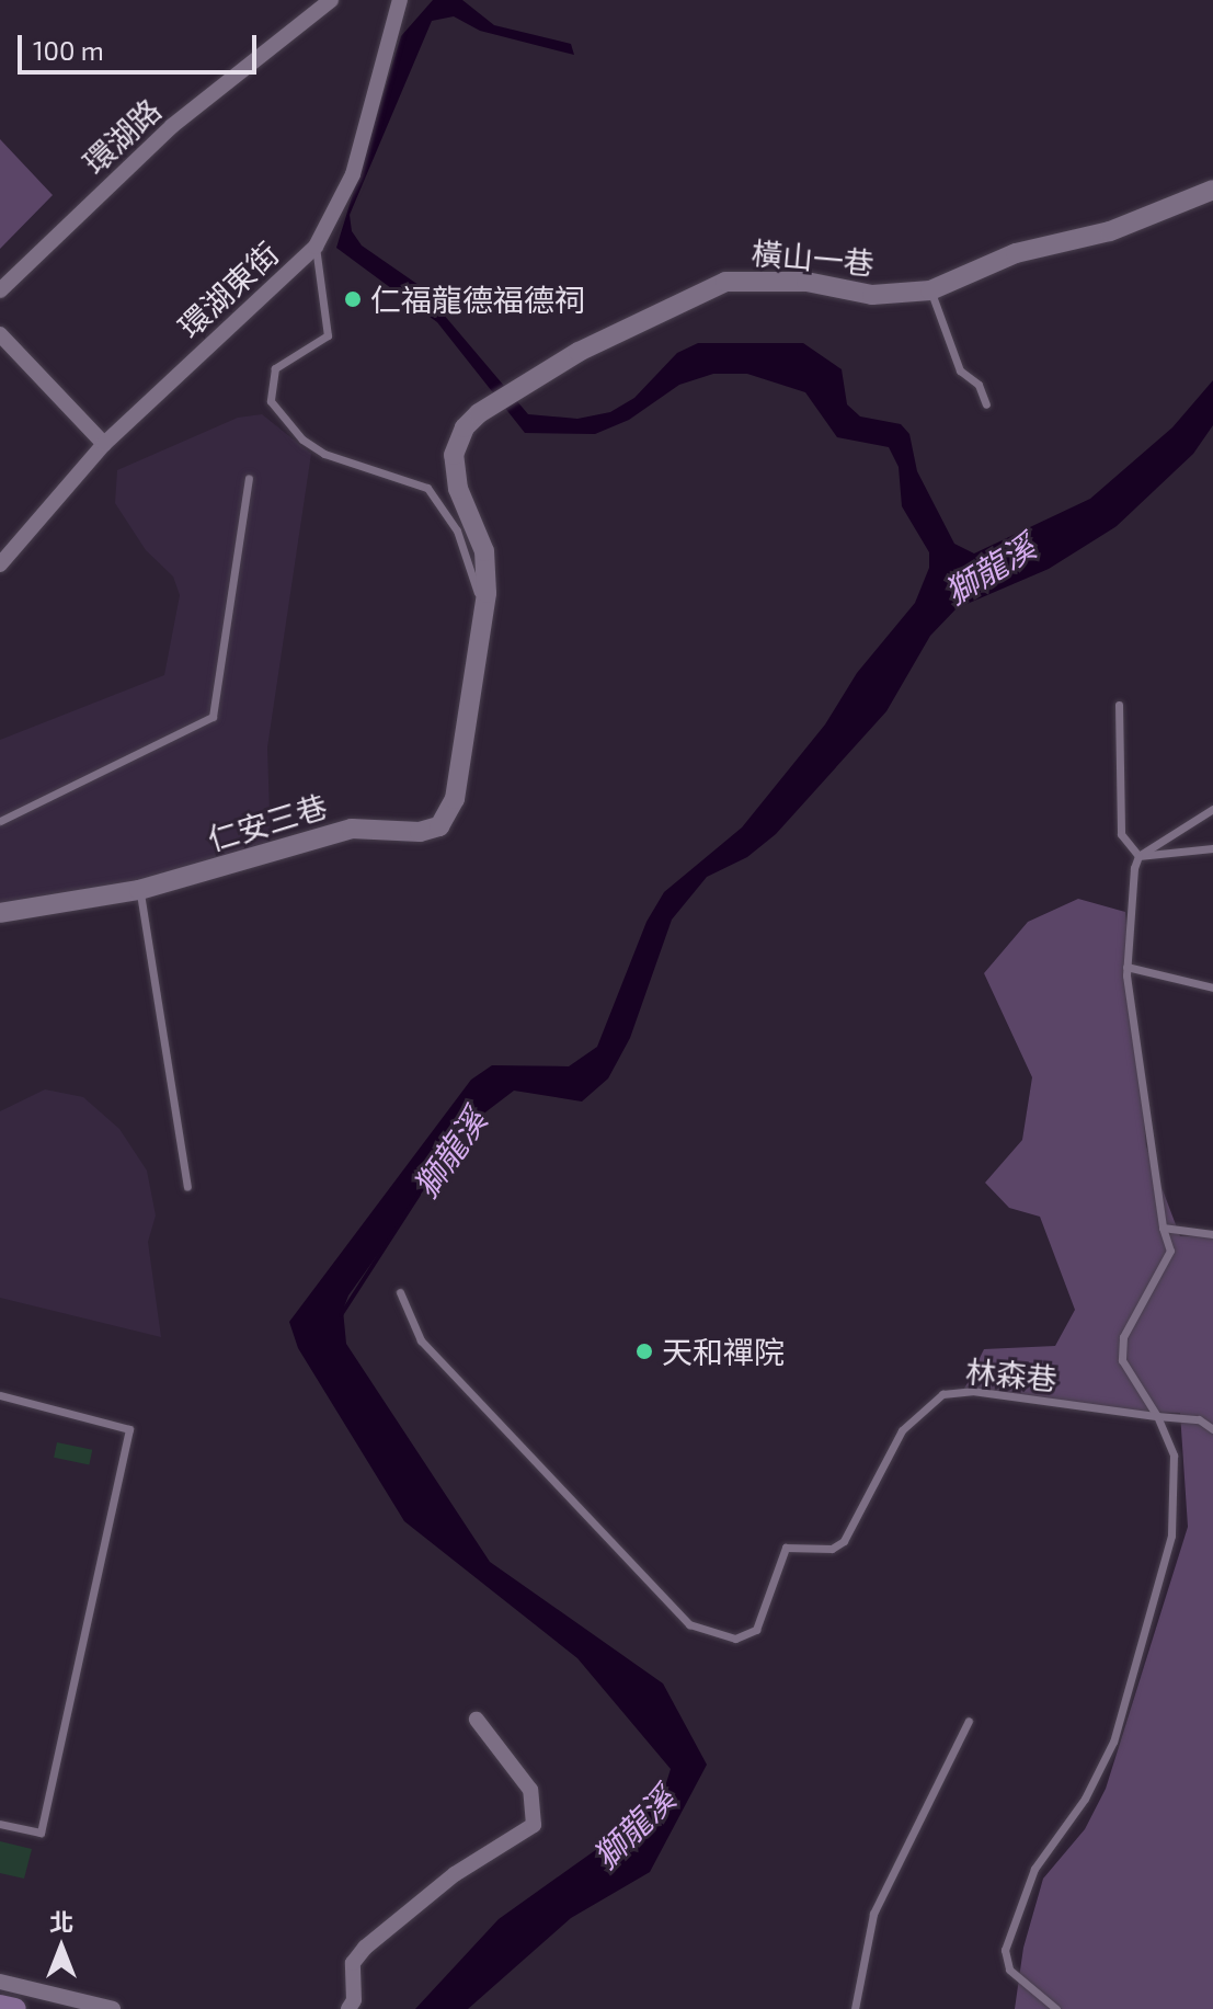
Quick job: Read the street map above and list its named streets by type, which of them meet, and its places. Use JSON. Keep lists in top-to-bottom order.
{
  "streets": {
    "street": [
      "環湖路",
      "橫山一巷",
      "環湖東街",
      "仁安三巷"
    ],
    "lane": ["林森巷"]
  },
  "crossings": [
    ["橫山一巷", "仁安三巷"]
  ],
  "water": ["獅龍溪"],
  "places": ["仁福龍德福德祠", "天和禪院"],
  "scale_bar": "100 m",
  "north": "top"
}
